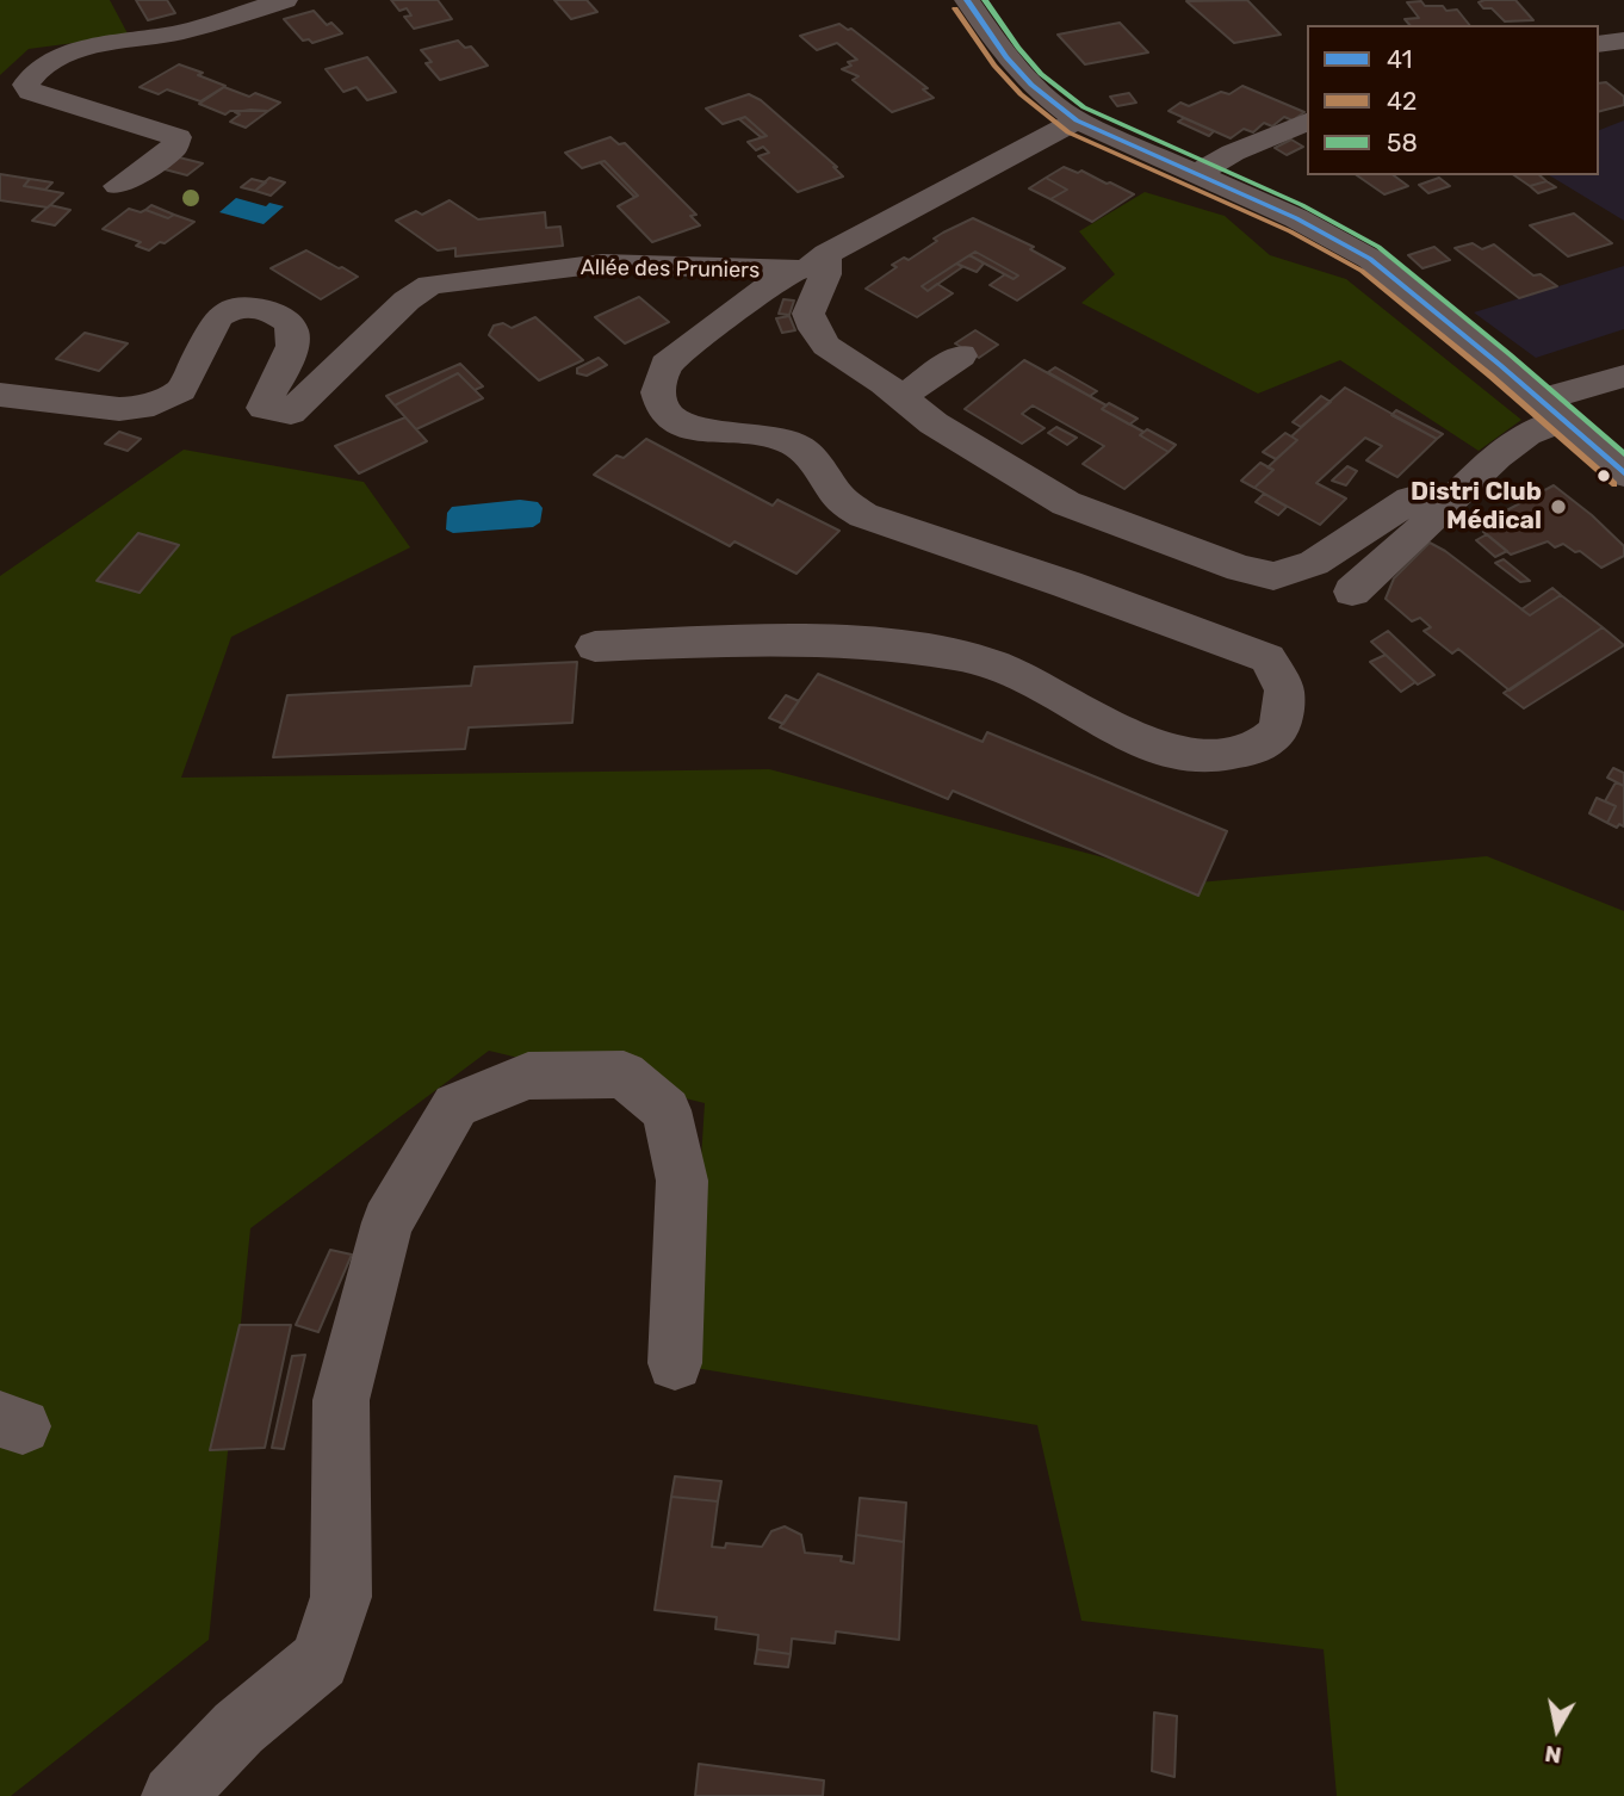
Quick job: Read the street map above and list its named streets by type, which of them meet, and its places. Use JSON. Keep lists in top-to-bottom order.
{
  "streets": {
    "street": ["Allée des Pruniers"]
  },
  "places": ["Distri Club Médical"],
  "lines": ["transit line 41", "transit line 58", "transit line 42"],
  "legend": ["41", "42", "58"],
  "north": "bottom"
}
